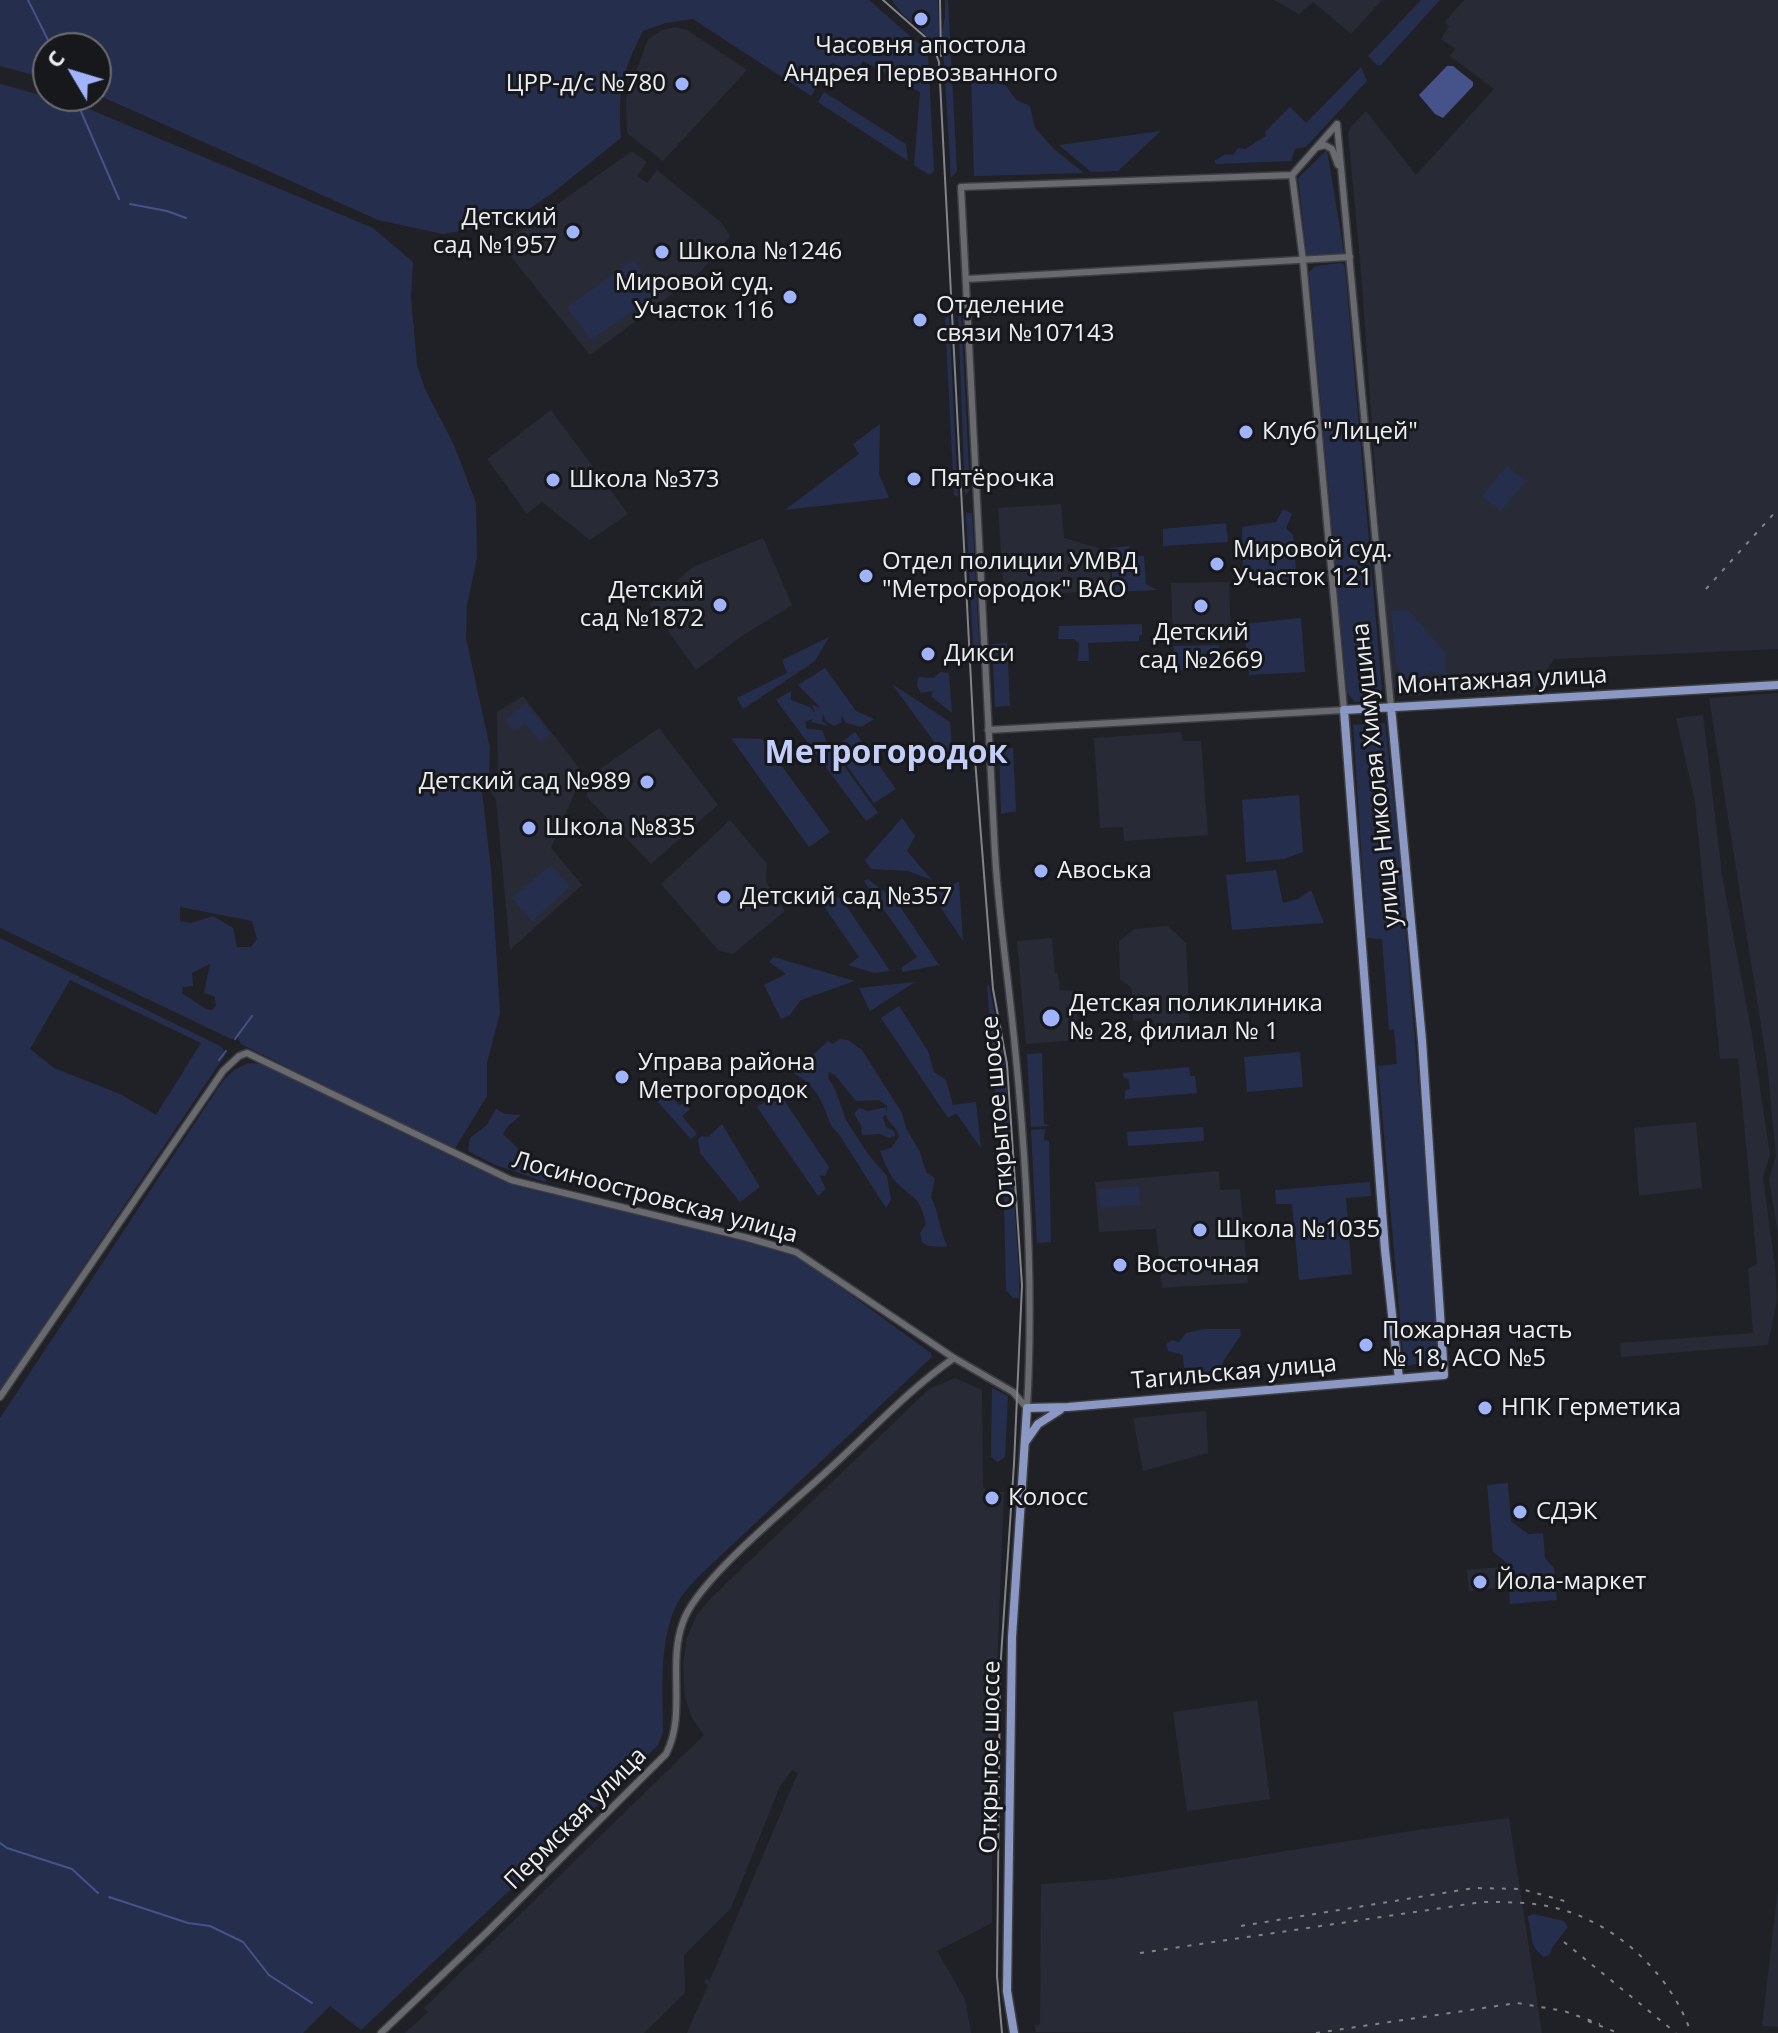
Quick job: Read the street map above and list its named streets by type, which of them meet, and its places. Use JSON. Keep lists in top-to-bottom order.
{
  "streets": {
    "main road": [
      "Монтажная улица",
      "улица Николая Химушина",
      "Открытое шоссе",
      "Тагильская улица"
    ],
    "street": ["Лосиноостровская улица", "Пермская улица"]
  },
  "crossings": [
    ["Монтажная улица", "улица Николая Химушина"],
    ["Монтажная улица", "Открытое шоссе"],
    ["улица Николая Химушина", "Открытое шоссе"],
    ["улица Николая Химушина", "Тагильская улица"],
    ["Открытое шоссе", "Лосиноостровская улица"],
    ["Открытое шоссе", "Тагильская улица"],
    ["Лосиноостровская улица", "Тагильская улица"],
    ["Лосиноостровская улица", "Пермская улица"]
  ],
  "districts": ["Метрогородок"],
  "places": [
    "Часовня апостола Андрея Первозванного",
    "ЦРР-д/с №780",
    "Детский сад №1957",
    "Школа №1246",
    "Мировой суд. Участок 116",
    "Отделение связи №107143",
    "Клуб \"Лицей\"",
    "Пятёрочка",
    "Школа №373",
    "Мировой суд. Участок 121",
    "Отдел полиции УМВД \"Метрогородок\" ВАО",
    "Детский сад №1872",
    "Детский сад №2669",
    "Дикси",
    "Детский сад №989",
    "Школа №835",
    "Авоська",
    "Детский сад №357",
    "Детская поликлиника № 28, филиал № 1",
    "Управа района Метрогородок",
    "Школа №1035",
    "Восточная",
    "Пожарная часть № 18, АСО №5",
    "НПК Герметика",
    "Колосс",
    "СДЭК",
    "Йола-маркет"
  ],
  "north": "top left"
}
